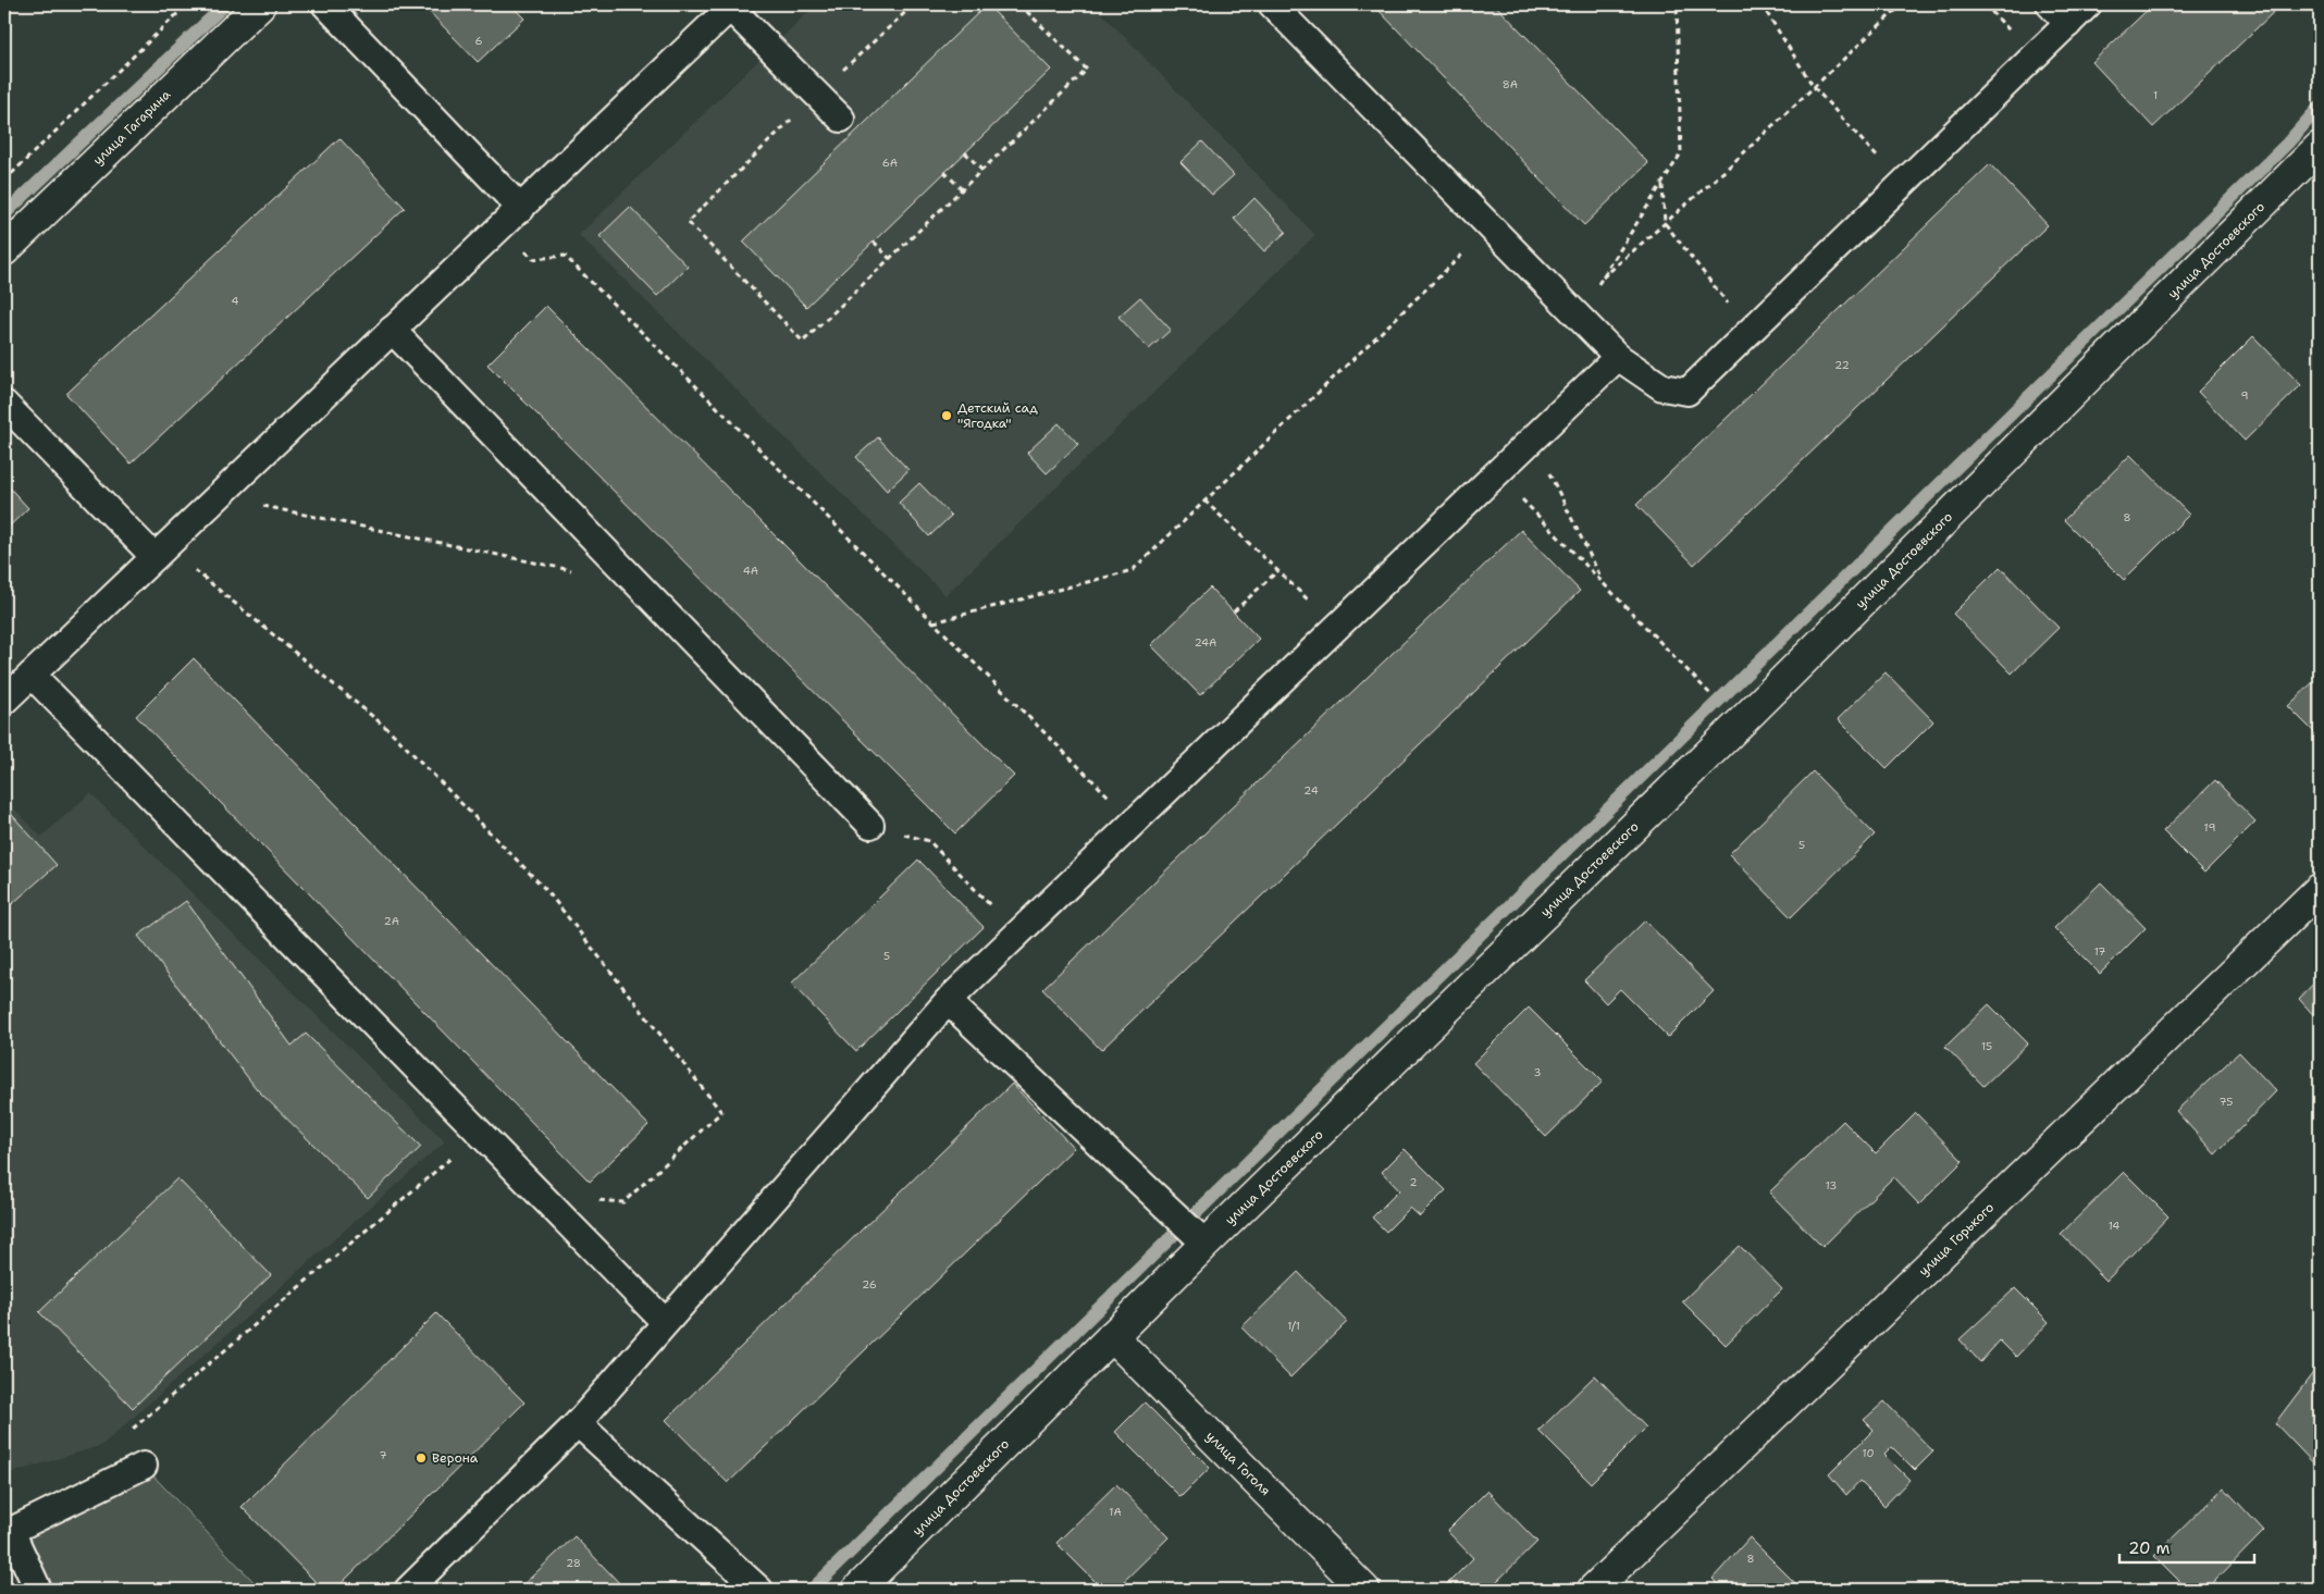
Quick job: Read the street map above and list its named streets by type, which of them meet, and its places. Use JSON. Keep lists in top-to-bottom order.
{
  "streets": {
    "street": [
      "улица Гагарина",
      "улица Достоевского",
      "улица Горького",
      "улица Гоголя"
    ]
  },
  "crossings": [
    ["улица Достоевского", "улица Гоголя"]
  ],
  "places": ["Детский сад \"Ягодка\"", "Верона"],
  "house_numbers": [
    "6",
    "8А",
    "1",
    "6А",
    "4",
    "22",
    "9",
    "8",
    "4А",
    "24А",
    "24",
    "19",
    "5",
    "2А",
    "17",
    "5",
    "15",
    "3",
    "75",
    "2",
    "13",
    "14",
    "26",
    "1/1",
    "10",
    "7",
    "1А",
    "8",
    "28"
  ],
  "scale_bar": "20 m"
}
